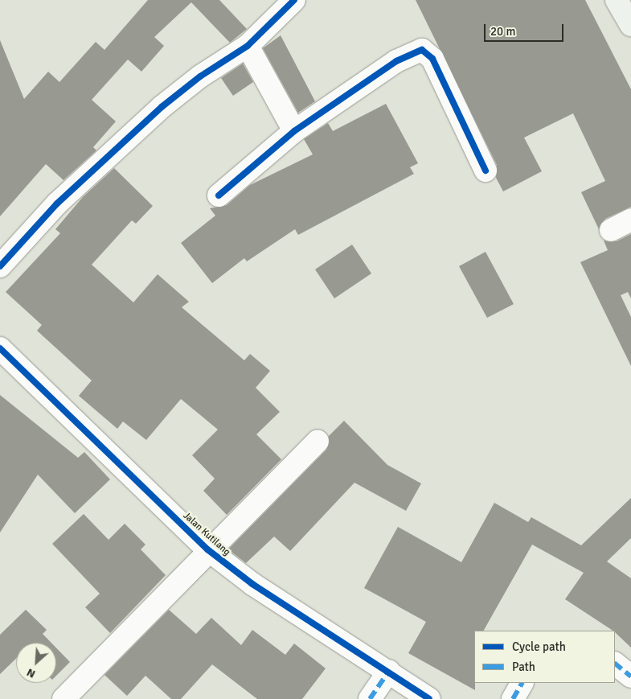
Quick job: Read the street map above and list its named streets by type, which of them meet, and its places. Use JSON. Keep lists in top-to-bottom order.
{
  "streets": {
    "street": ["Jalan Kutilang"]
  },
  "legend": ["Cycle path", "Path"],
  "scale_bar": "20 m",
  "north": "bottom left"
}
